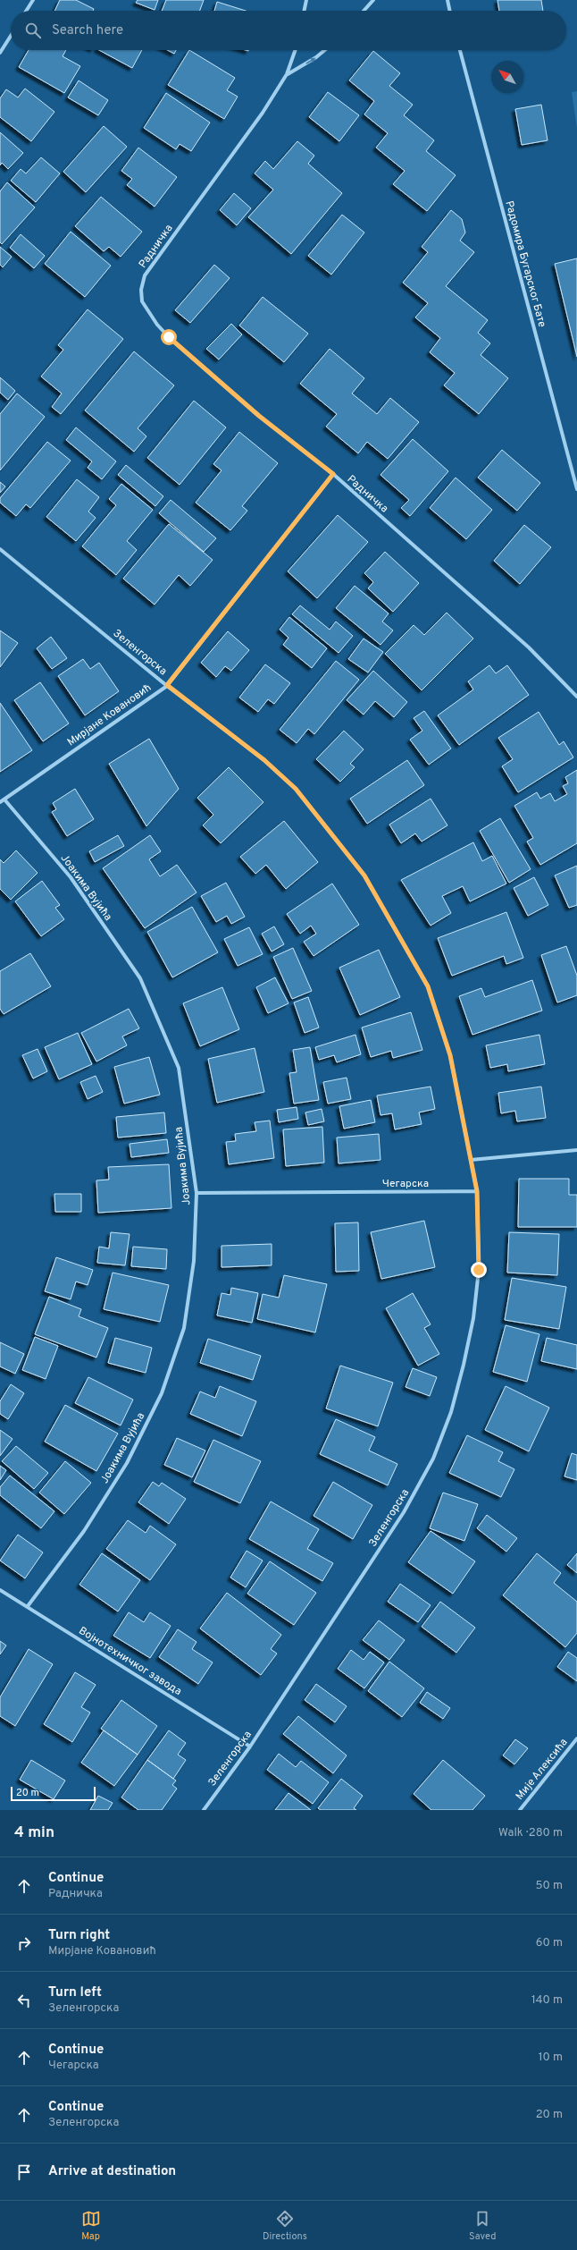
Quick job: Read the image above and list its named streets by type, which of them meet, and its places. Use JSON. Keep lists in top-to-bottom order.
{
  "streets": {
    "street": [
      "Радничка",
      "Радомира Бугарског Бате",
      "Зеленгорска",
      "Мирјане Ковановић",
      "Јоакима Вујића",
      "Чегарска",
      "Војнотехничког завода",
      "Мије Алексића"
    ]
  },
  "crossings": [
    ["Радничка", "Мирјане Ковановић"],
    ["Зеленгорска", "Мирјане Ковановић"],
    ["Зеленгорска", "Чегарска"],
    ["Зеленгорска", "Војнотехничког завода"],
    ["Мирјане Ковановић", "Јоакима Вујића"],
    ["Јоакима Вујића", "Чегарска"],
    ["Јоакима Вујића", "Војнотехничког завода"]
  ],
  "scale_bar": "20 m",
  "north": "top left",
  "page": {
    "search": "Search here",
    "scale": "20 m",
    "heading": ["4 min", "Walk · 280 m"],
    "list": [
      ["Continue", "Радничка", "50 m"],
      ["Turn right", "Мирјане Ковановић", "60 m"],
      ["Turn left", "Зеленгорска", "140 m"],
      ["Continue", "Чегарска", "10 m"],
      ["Continue", "Зеленгорска", "20 m"],
      "Arrive at destination"
    ],
    "nav": ["Map", "Directions", "Saved"]
  }
}
